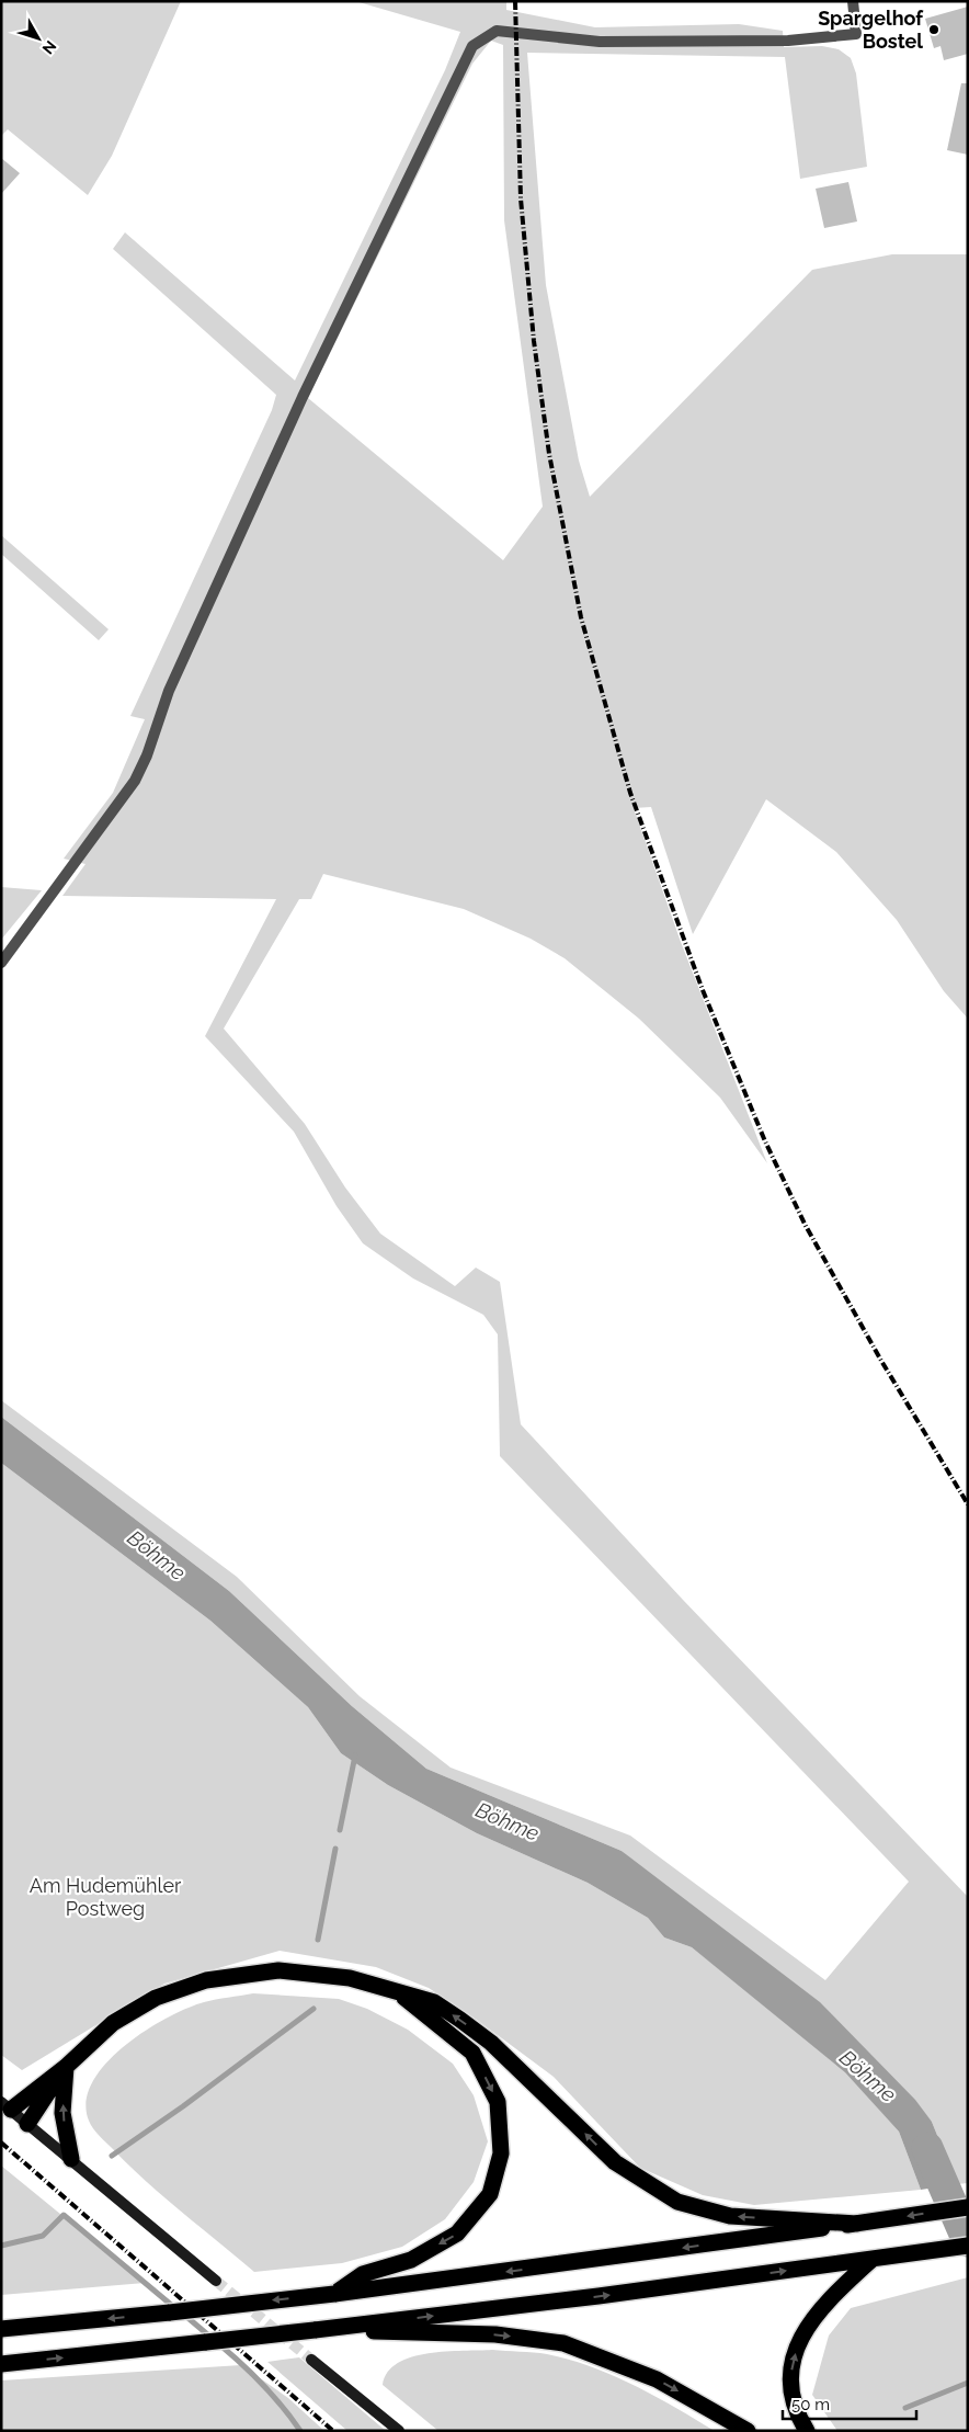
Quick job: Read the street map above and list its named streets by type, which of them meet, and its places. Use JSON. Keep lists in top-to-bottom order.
{
  "water": ["Böhme"],
  "parks": ["Am Hudemühler Postweg"],
  "places": ["Spargelhof Bostel"],
  "scale_bar": "50 m",
  "north": "bottom right"
}
